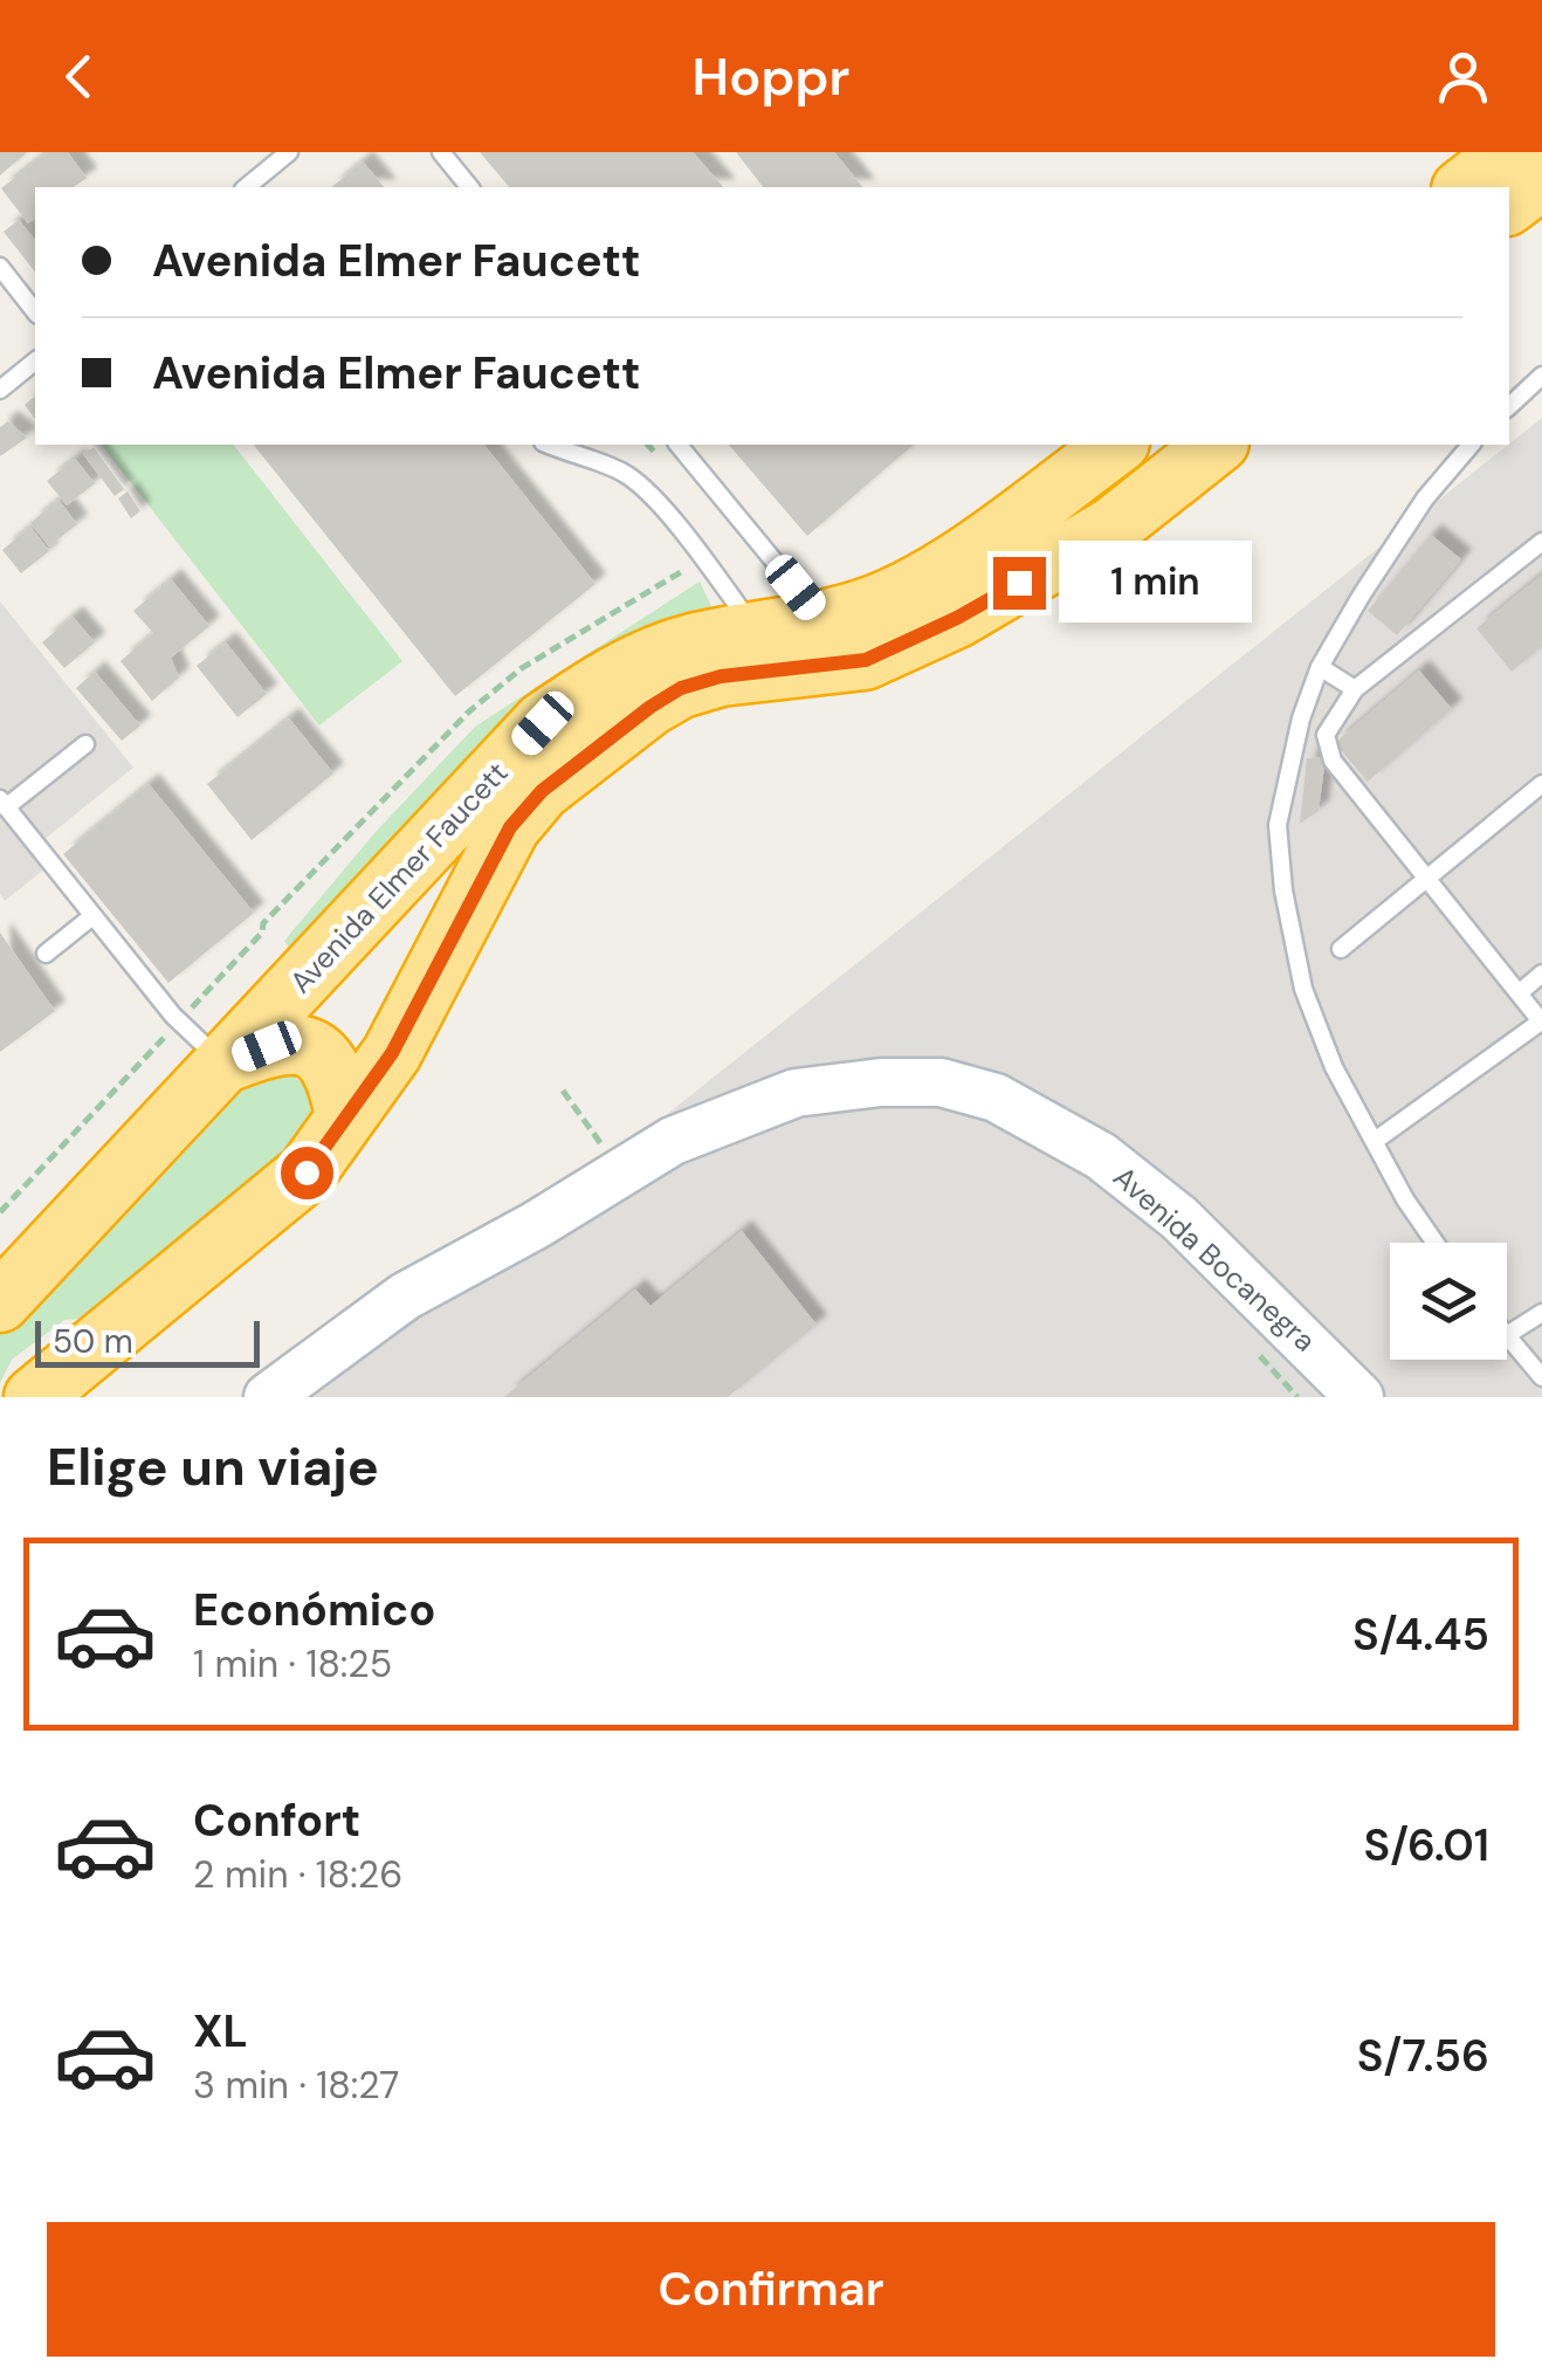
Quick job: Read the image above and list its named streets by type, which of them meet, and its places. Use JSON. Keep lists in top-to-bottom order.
{
  "streets": {
    "highway": ["Avenida Elmer Faucett"],
    "street": ["Avenida Bocanegra"]
  },
  "scale_bar": "50 m",
  "page": {
    "header": "Hoppr",
    "banner": ["Avenida Elmer Faucett", "Avenida Elmer Faucett"],
    "bubble": "1 min",
    "scale": "50 m",
    "heading": "Elige un viaje",
    "list": [
      {
        "name": "Económico",
        "note": "1 min · 18:25",
        "value": "S/4.45"
      },
      {
        "name": "Confort",
        "note": "2 min · 18:26",
        "value": "S/6.01"
      },
      {
        "name": "XL",
        "note": "3 min · 18:27",
        "value": "S/7.56"
      }
    ],
    "buttons": "Confirmar"
  }
}
